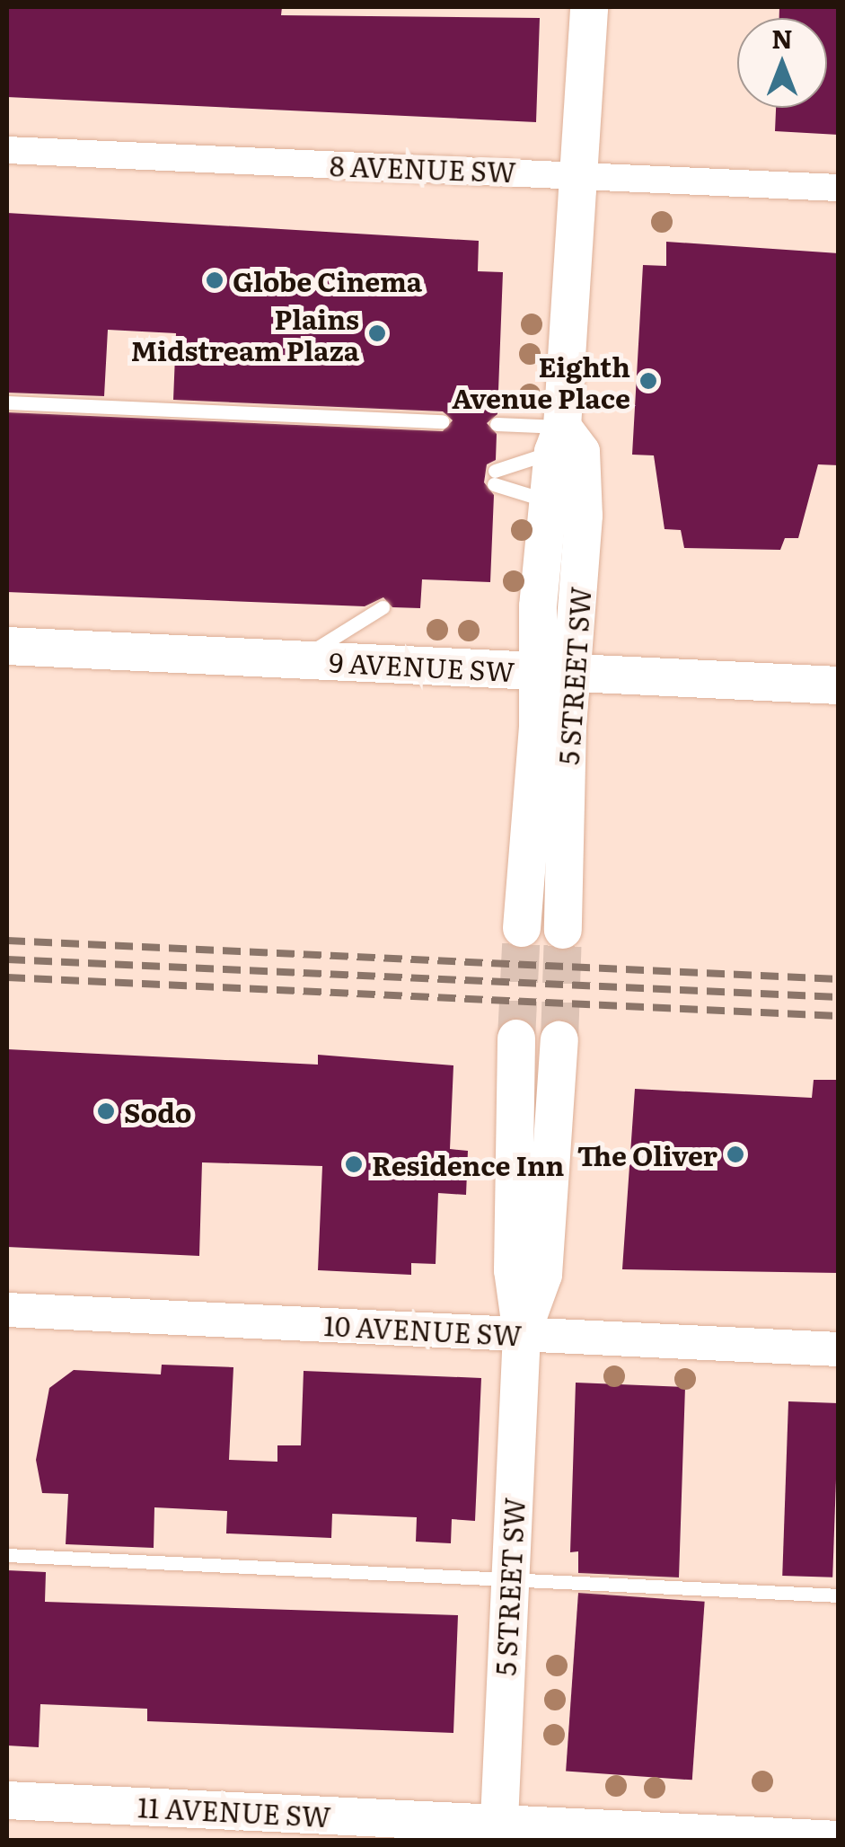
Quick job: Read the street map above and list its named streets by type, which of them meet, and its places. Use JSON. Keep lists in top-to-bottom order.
{
  "streets": {
    "main road": ["9 AVENUE SW", "5 STREET SW", "11 AVENUE SW"],
    "street": ["8 AVENUE SW", "10 AVENUE SW"]
  },
  "crossings": [
    ["8 AVENUE SW", "5 STREET SW"],
    ["9 AVENUE SW", "5 STREET SW"],
    ["5 STREET SW", "10 AVENUE SW"],
    ["5 STREET SW", "11 AVENUE SW"]
  ],
  "places": [
    "Globe Cinema",
    "Plains Midstream Plaza",
    "Eighth Avenue Place",
    "Sodo",
    "The Oliver",
    "Residence Inn"
  ],
  "north": "top"
}
